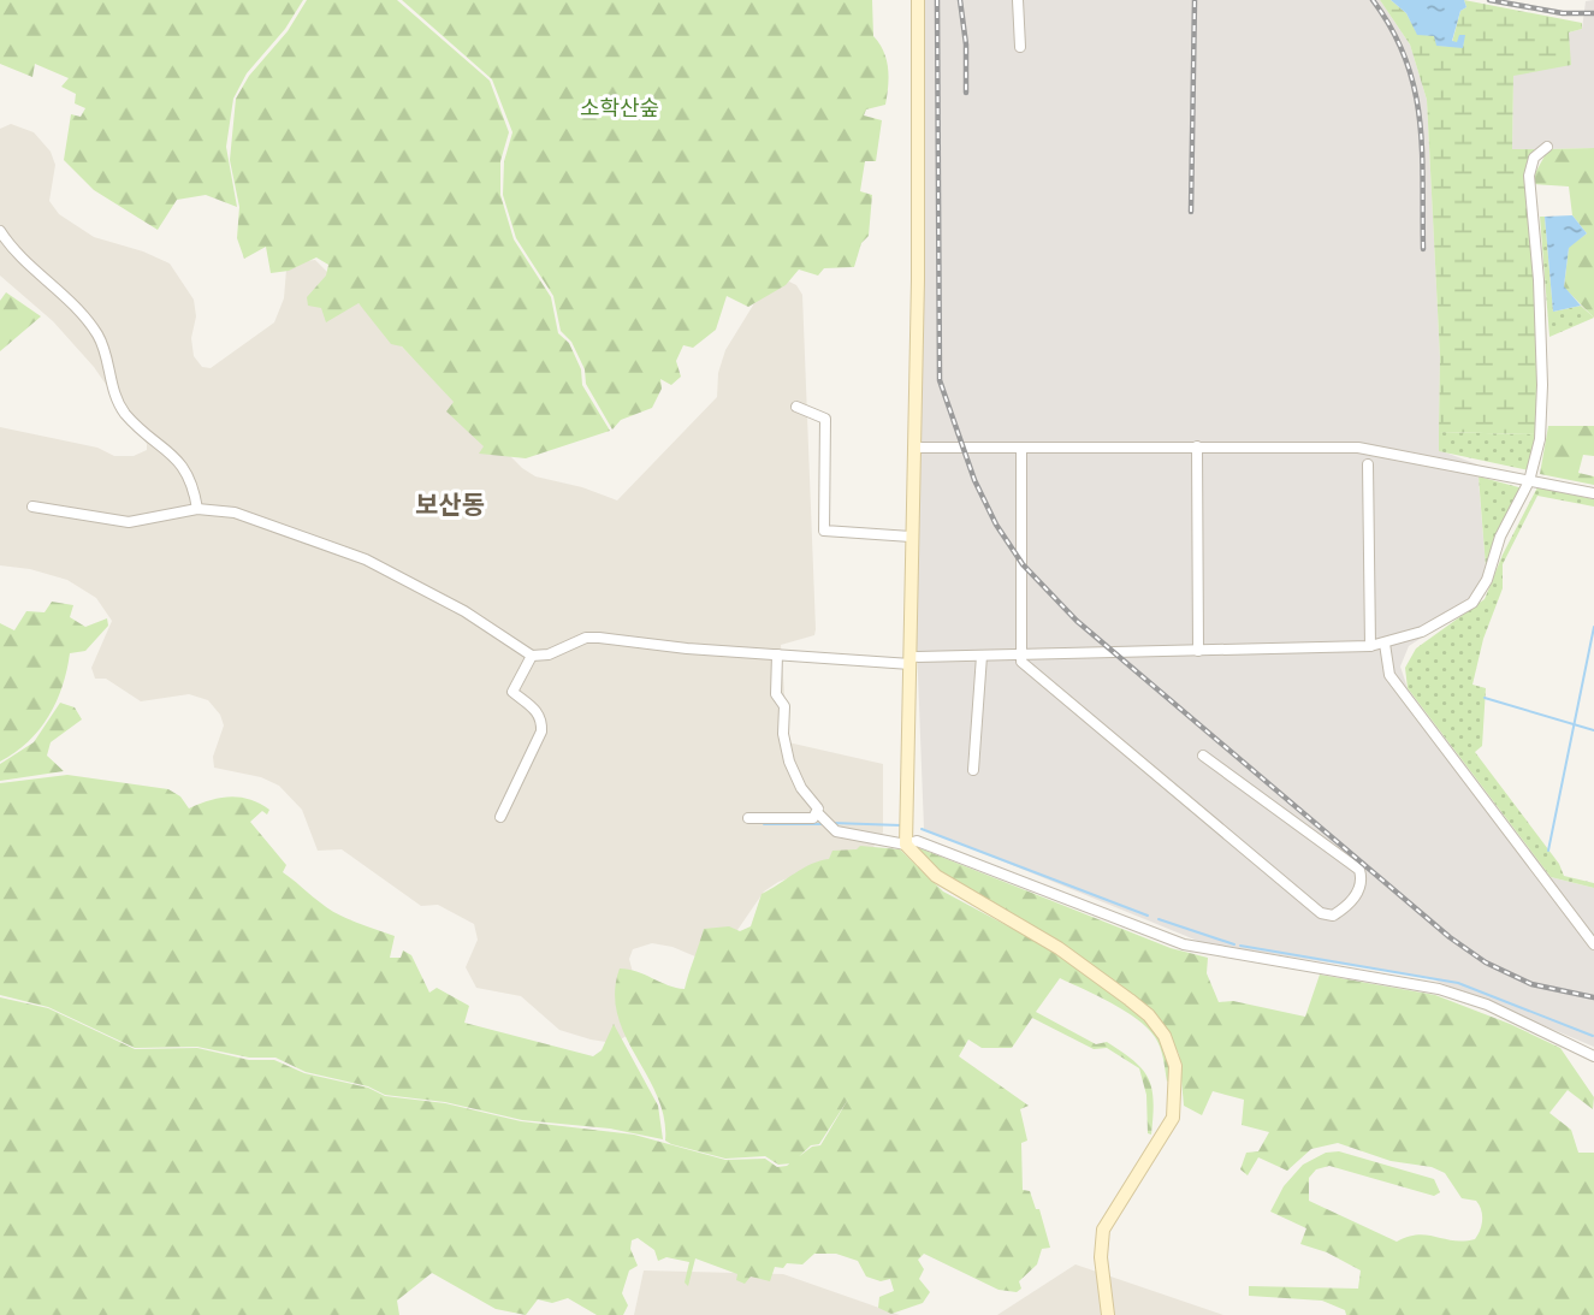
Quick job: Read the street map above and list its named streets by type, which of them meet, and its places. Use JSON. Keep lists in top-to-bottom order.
{
  "districts": ["보산동"],
  "parks": ["소학산숲"]
}
